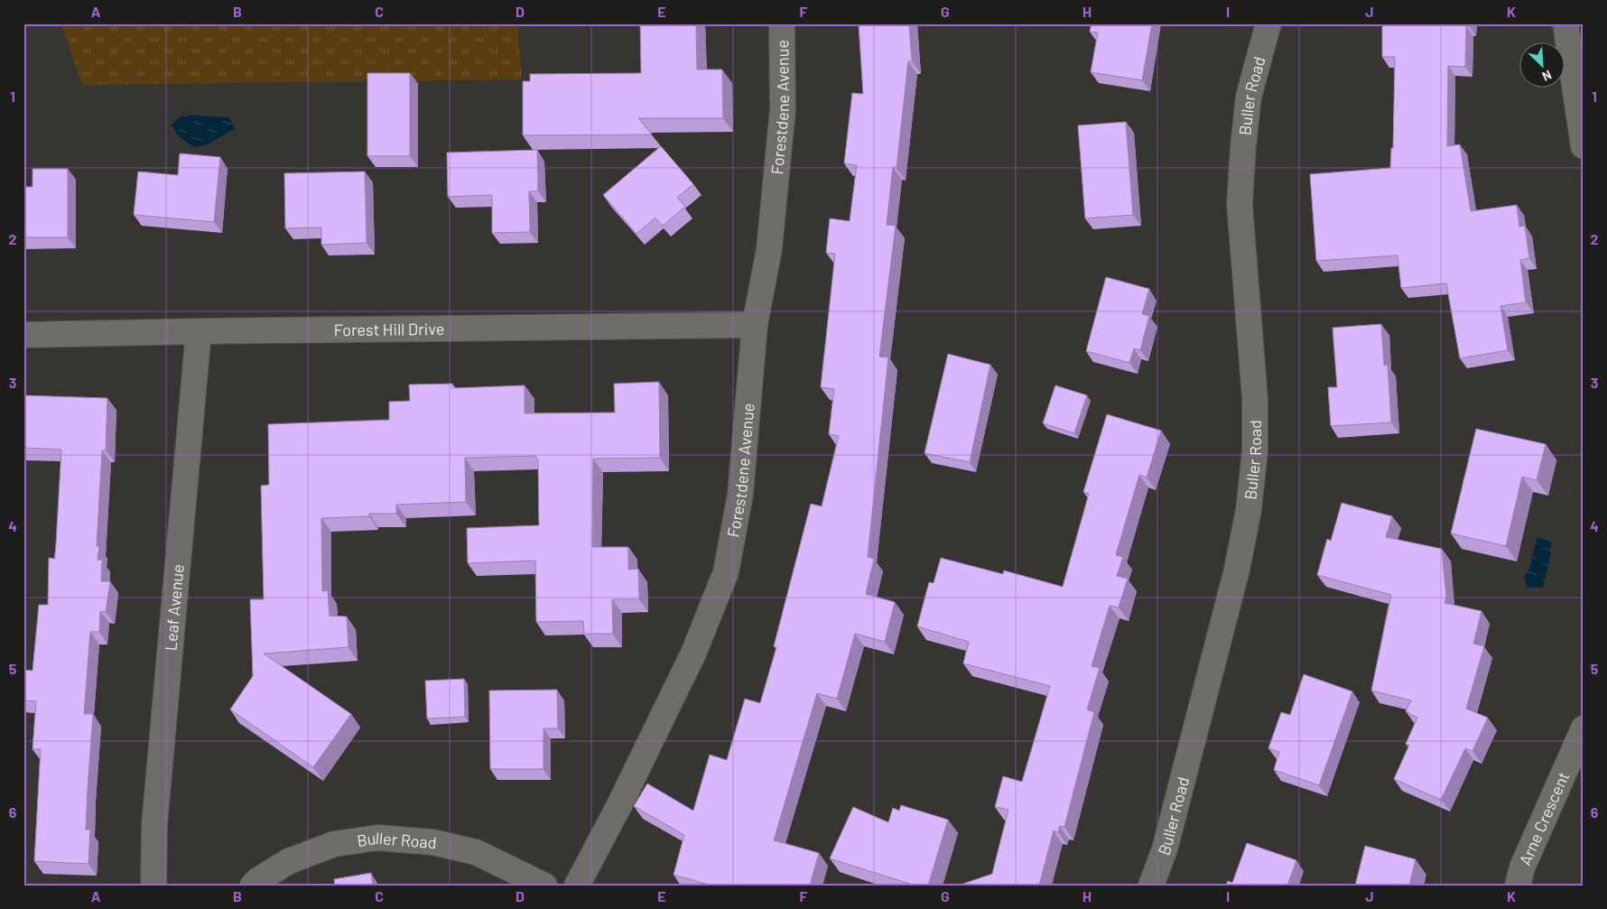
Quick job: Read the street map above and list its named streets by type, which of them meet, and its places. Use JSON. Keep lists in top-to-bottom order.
{
  "streets": {
    "street": [
      "Buller Road",
      "Forestdene Avenue",
      "Forest Hill Drive",
      "Leaf Avenue",
      "Arne Crescent"
    ]
  },
  "crossings": [
    ["Forestdene Avenue", "Forest Hill Drive"],
    ["Forest Hill Drive", "Leaf Avenue"]
  ],
  "north": "bottom right",
  "grid": {
    "columns": [
      "A",
      "B",
      "C",
      "D",
      "E",
      "F",
      "G",
      "H",
      "I",
      "J",
      "K"
    ],
    "rows": [
      "1",
      "2",
      "3",
      "4",
      "5",
      "6"
    ]
  }
}
